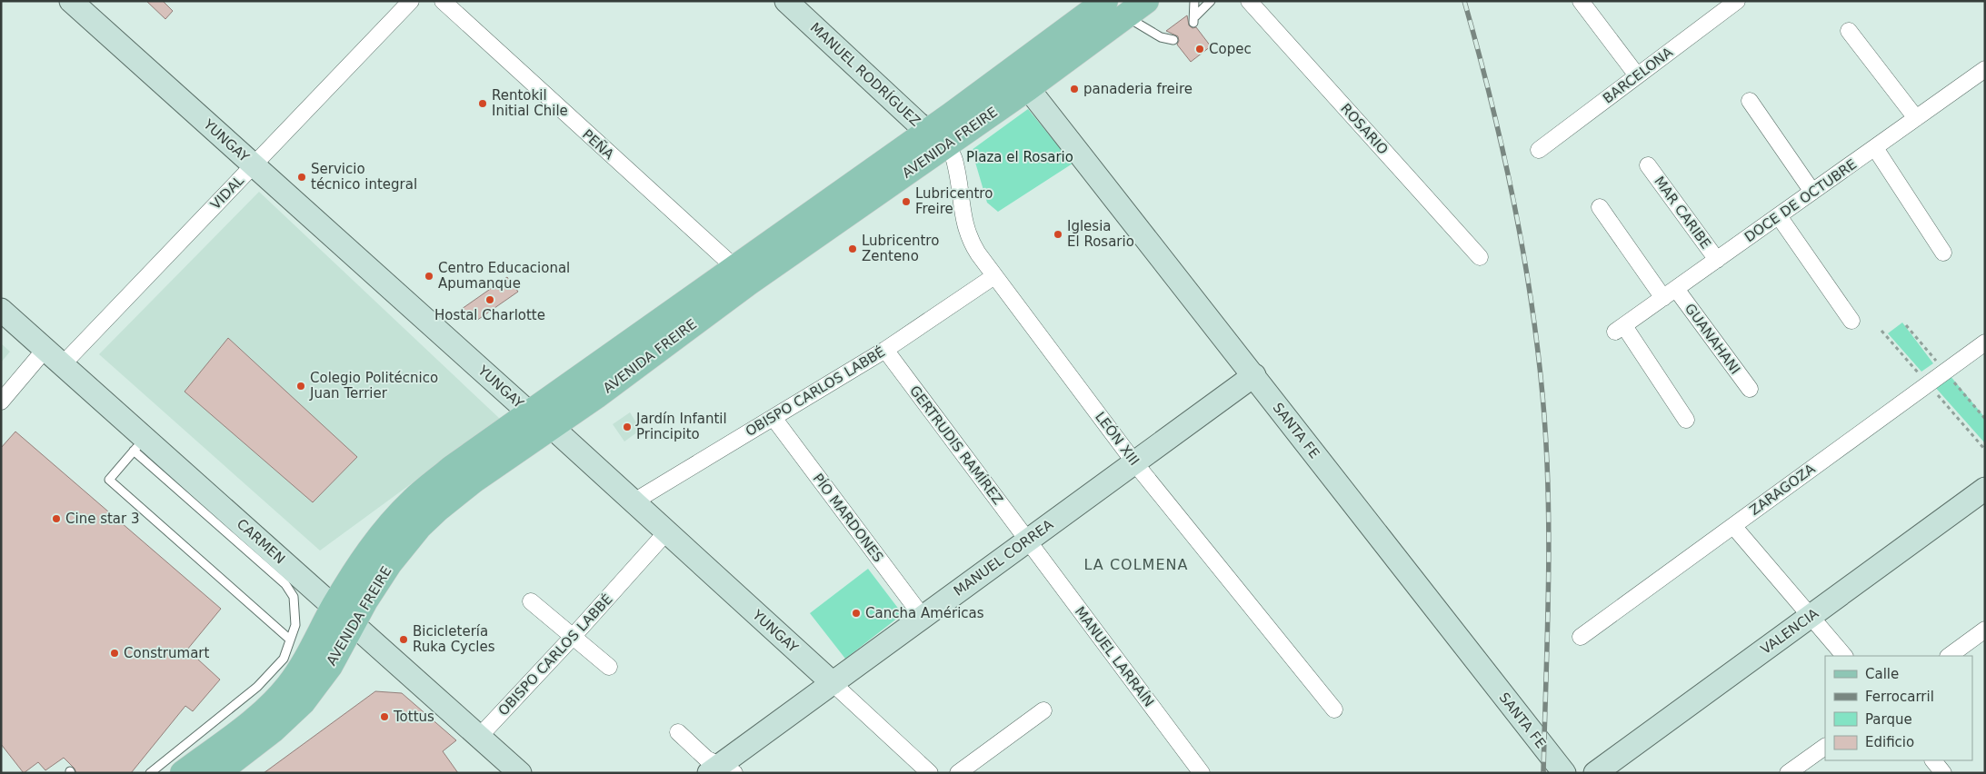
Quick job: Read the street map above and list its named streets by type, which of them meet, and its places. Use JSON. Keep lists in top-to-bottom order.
{
  "streets": {
    "main road": ["AVENIDA FREIRE"],
    "street": [
      "MANUEL RODRÍGUEZ",
      "BARCELONA",
      "ROSARIO",
      "YUNGAY",
      "PEÑA",
      "VIDAL",
      "DOCE DE OCTUBRE",
      "MAR CARIBE",
      "GUANAHANI",
      "OBISPO CARLOS LABBÉ",
      "SANTA FE",
      "LEÓN XIII",
      "GERTRUDIS RAMÍREZ",
      "ZARAGOZA",
      "PÍO MARDONES",
      "CARMEN",
      "MANUEL CORREA",
      "VALENCIA",
      "MANUEL LARRAÍN"
    ]
  },
  "crossings": [
    ["MANUEL RODRÍGUEZ", "AVENIDA FREIRE"],
    ["MANUEL RODRÍGUEZ", "LEÓN XIII"],
    ["YUNGAY", "AVENIDA FREIRE"],
    ["YUNGAY", "VIDAL"],
    ["YUNGAY", "OBISPO CARLOS LABBÉ"],
    ["YUNGAY", "MANUEL CORREA"],
    ["AVENIDA FREIRE", "PEÑA"],
    ["AVENIDA FREIRE", "SANTA FE"],
    ["AVENIDA FREIRE", "LEÓN XIII"],
    ["AVENIDA FREIRE", "CARMEN"],
    ["VIDAL", "CARMEN"],
    ["DOCE DE OCTUBRE", "MAR CARIBE"],
    ["DOCE DE OCTUBRE", "GUANAHANI"],
    ["OBISPO CARLOS LABBÉ", "LEÓN XIII"],
    ["OBISPO CARLOS LABBÉ", "GERTRUDIS RAMÍREZ"],
    ["OBISPO CARLOS LABBÉ", "PÍO MARDONES"],
    ["OBISPO CARLOS LABBÉ", "CARMEN"],
    ["SANTA FE", "MANUEL CORREA"],
    ["LEÓN XIII", "MANUEL CORREA"],
    ["GERTRUDIS RAMÍREZ", "MANUEL CORREA"],
    ["GERTRUDIS RAMÍREZ", "MANUEL LARRAÍN"],
    ["PÍO MARDONES", "MANUEL CORREA"],
    ["MANUEL CORREA", "MANUEL LARRAÍN"]
  ],
  "districts": ["LA COLMENA"],
  "parks": ["Plaza el Rosario"],
  "places": [
    "Copec",
    "panaderia freire",
    "Rentokil Initial Chile",
    "Servicio técnico integral",
    "Lubricentro Freire",
    "Iglesia El Rosario",
    "Lubricentro Zenteno",
    "Centro Educacional Apumanque",
    "Hostal Charlotte",
    "Colegio Politécnico Juan Terrier",
    "Jardín Infantil Principito",
    "Cine star 3",
    "Cancha Américas",
    "Bicicletería Ruka Cycles",
    "Construmart",
    "Tottus"
  ],
  "legend": [
    "Calle",
    "Ferrocarril",
    "Parque",
    "Edificio"
  ]
}
